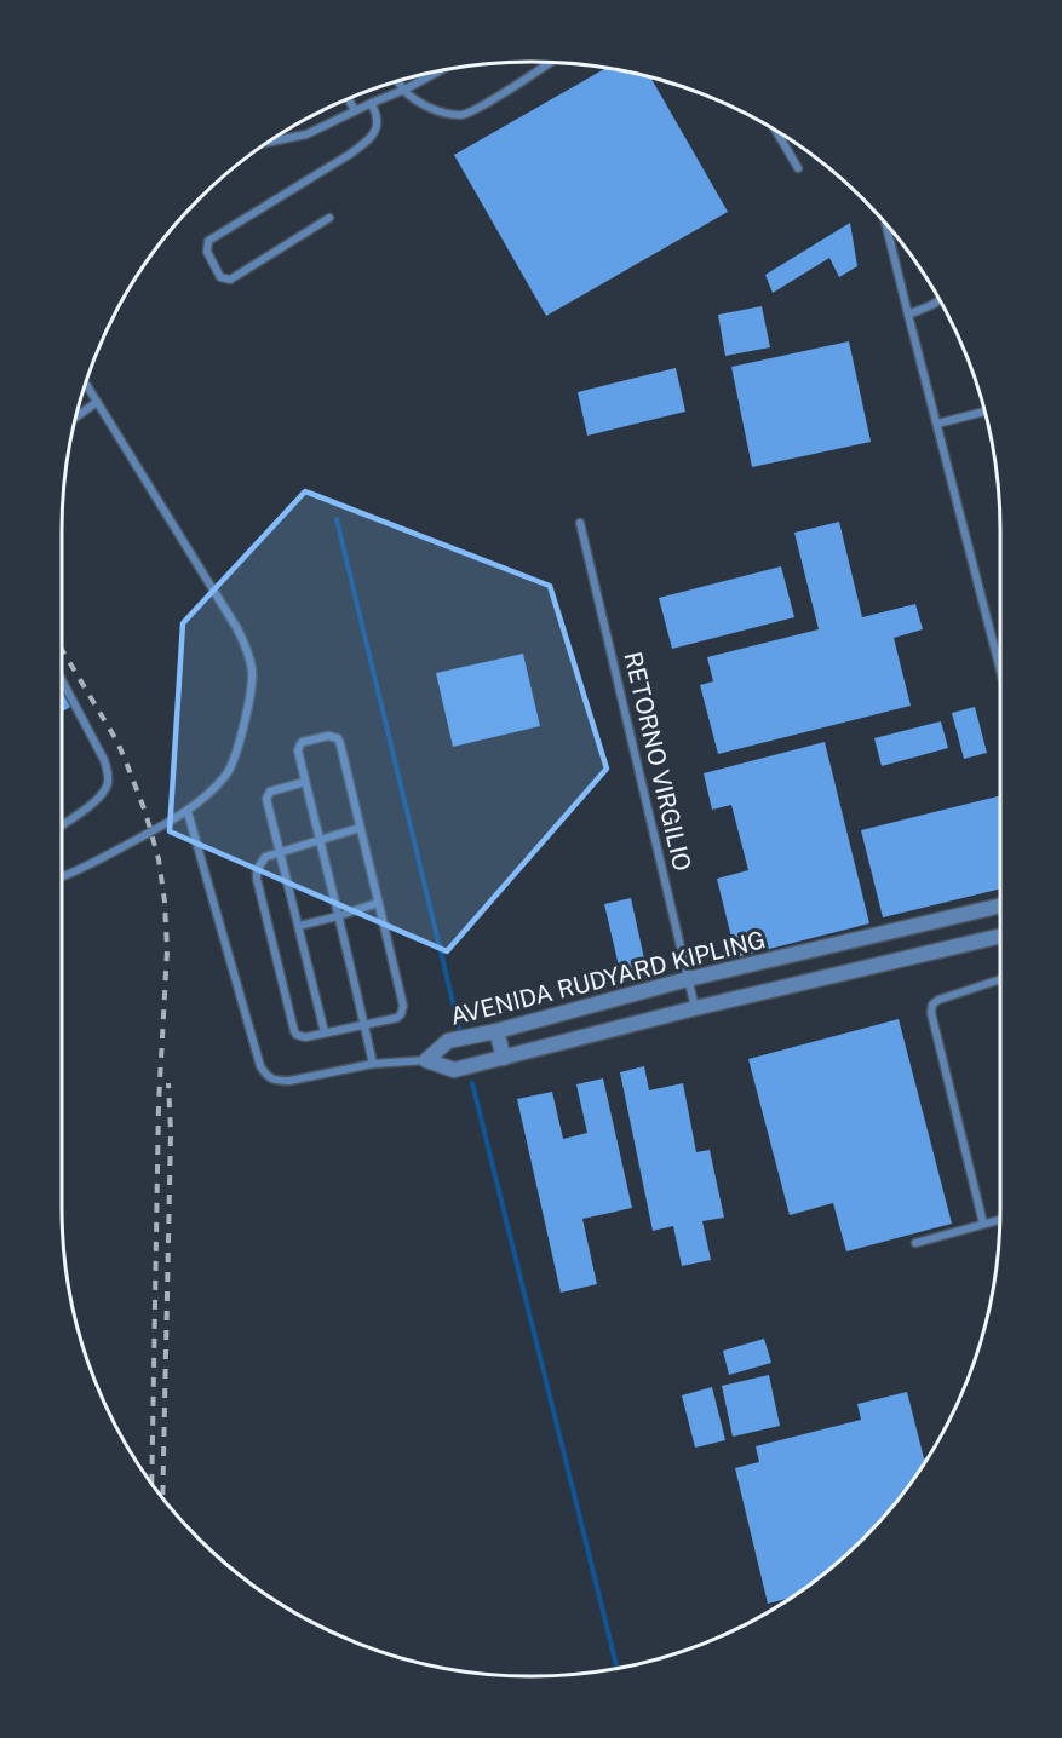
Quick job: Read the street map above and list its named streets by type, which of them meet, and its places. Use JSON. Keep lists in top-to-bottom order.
{
  "streets": {
    "street": ["AVENIDA RUDYARD KIPLING"],
    "lane": ["RETORNO VIRGILIO"]
  },
  "crossings": [
    ["RETORNO VIRGILIO", "AVENIDA RUDYARD KIPLING"]
  ]
}
